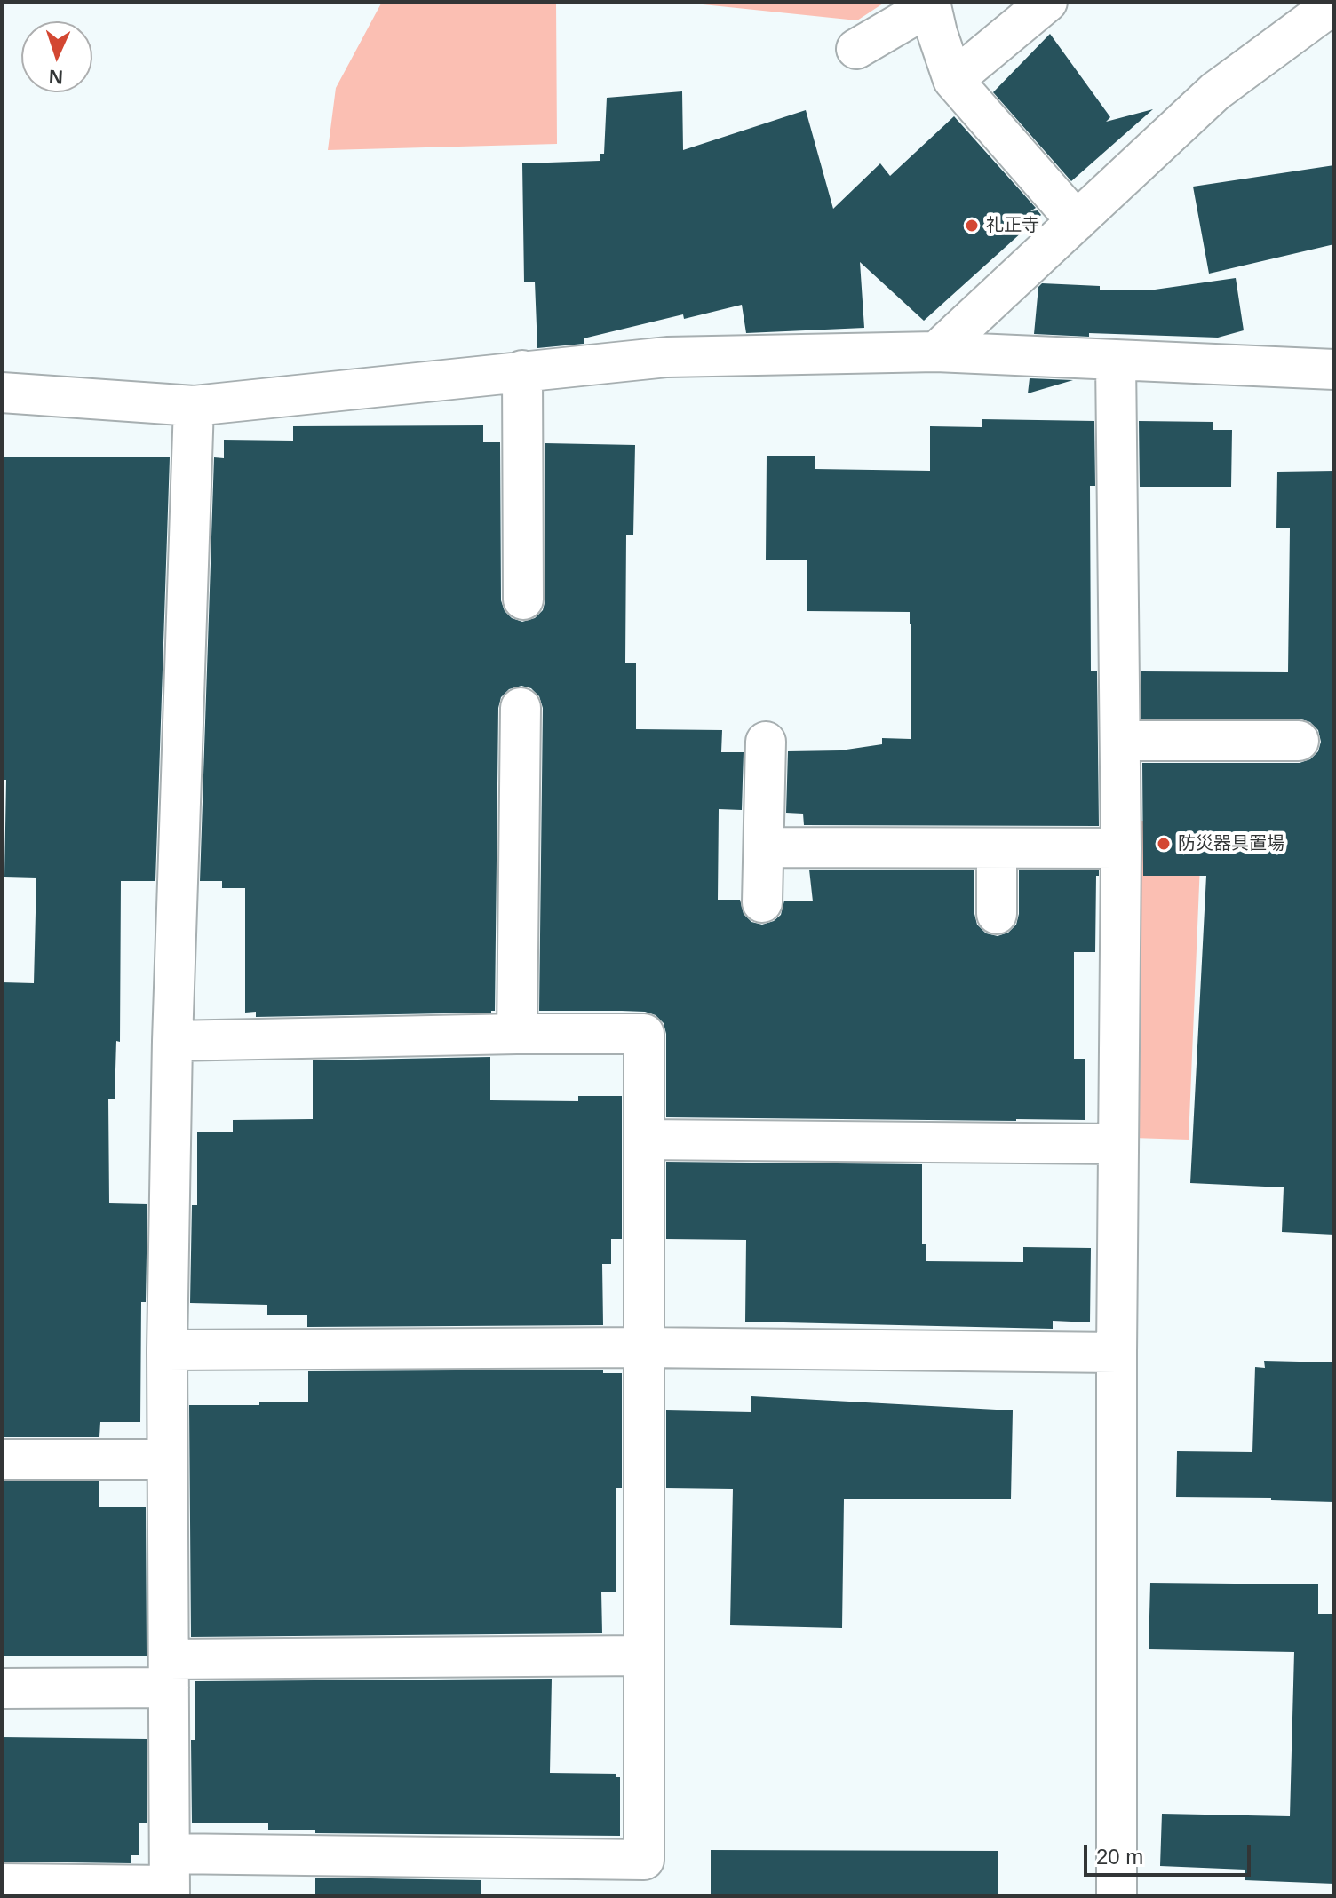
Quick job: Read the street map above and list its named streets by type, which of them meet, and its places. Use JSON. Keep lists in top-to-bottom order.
{
  "places": ["礼正寺", "防災器具置場"],
  "scale_bar": "20 m",
  "north": "bottom"
}
